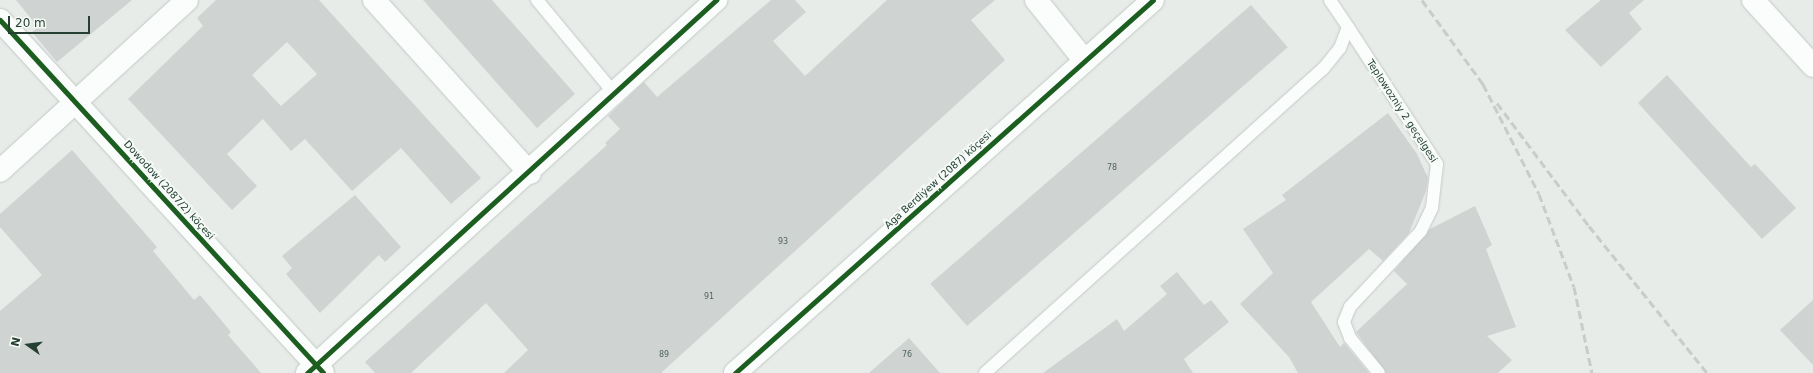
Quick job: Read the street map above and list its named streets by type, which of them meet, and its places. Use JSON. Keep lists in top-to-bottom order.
{
  "streets": {
    "street": ["Aga Berdiýew (2087) köçesi", "Dowodow (2087/2) köçesi"],
    "lane": ["Teplowozniy 2 geçelgesi"]
  },
  "house_numbers": [
    "78",
    "93",
    "91",
    "89",
    "76"
  ],
  "scale_bar": "20 m",
  "north": "left"
}
